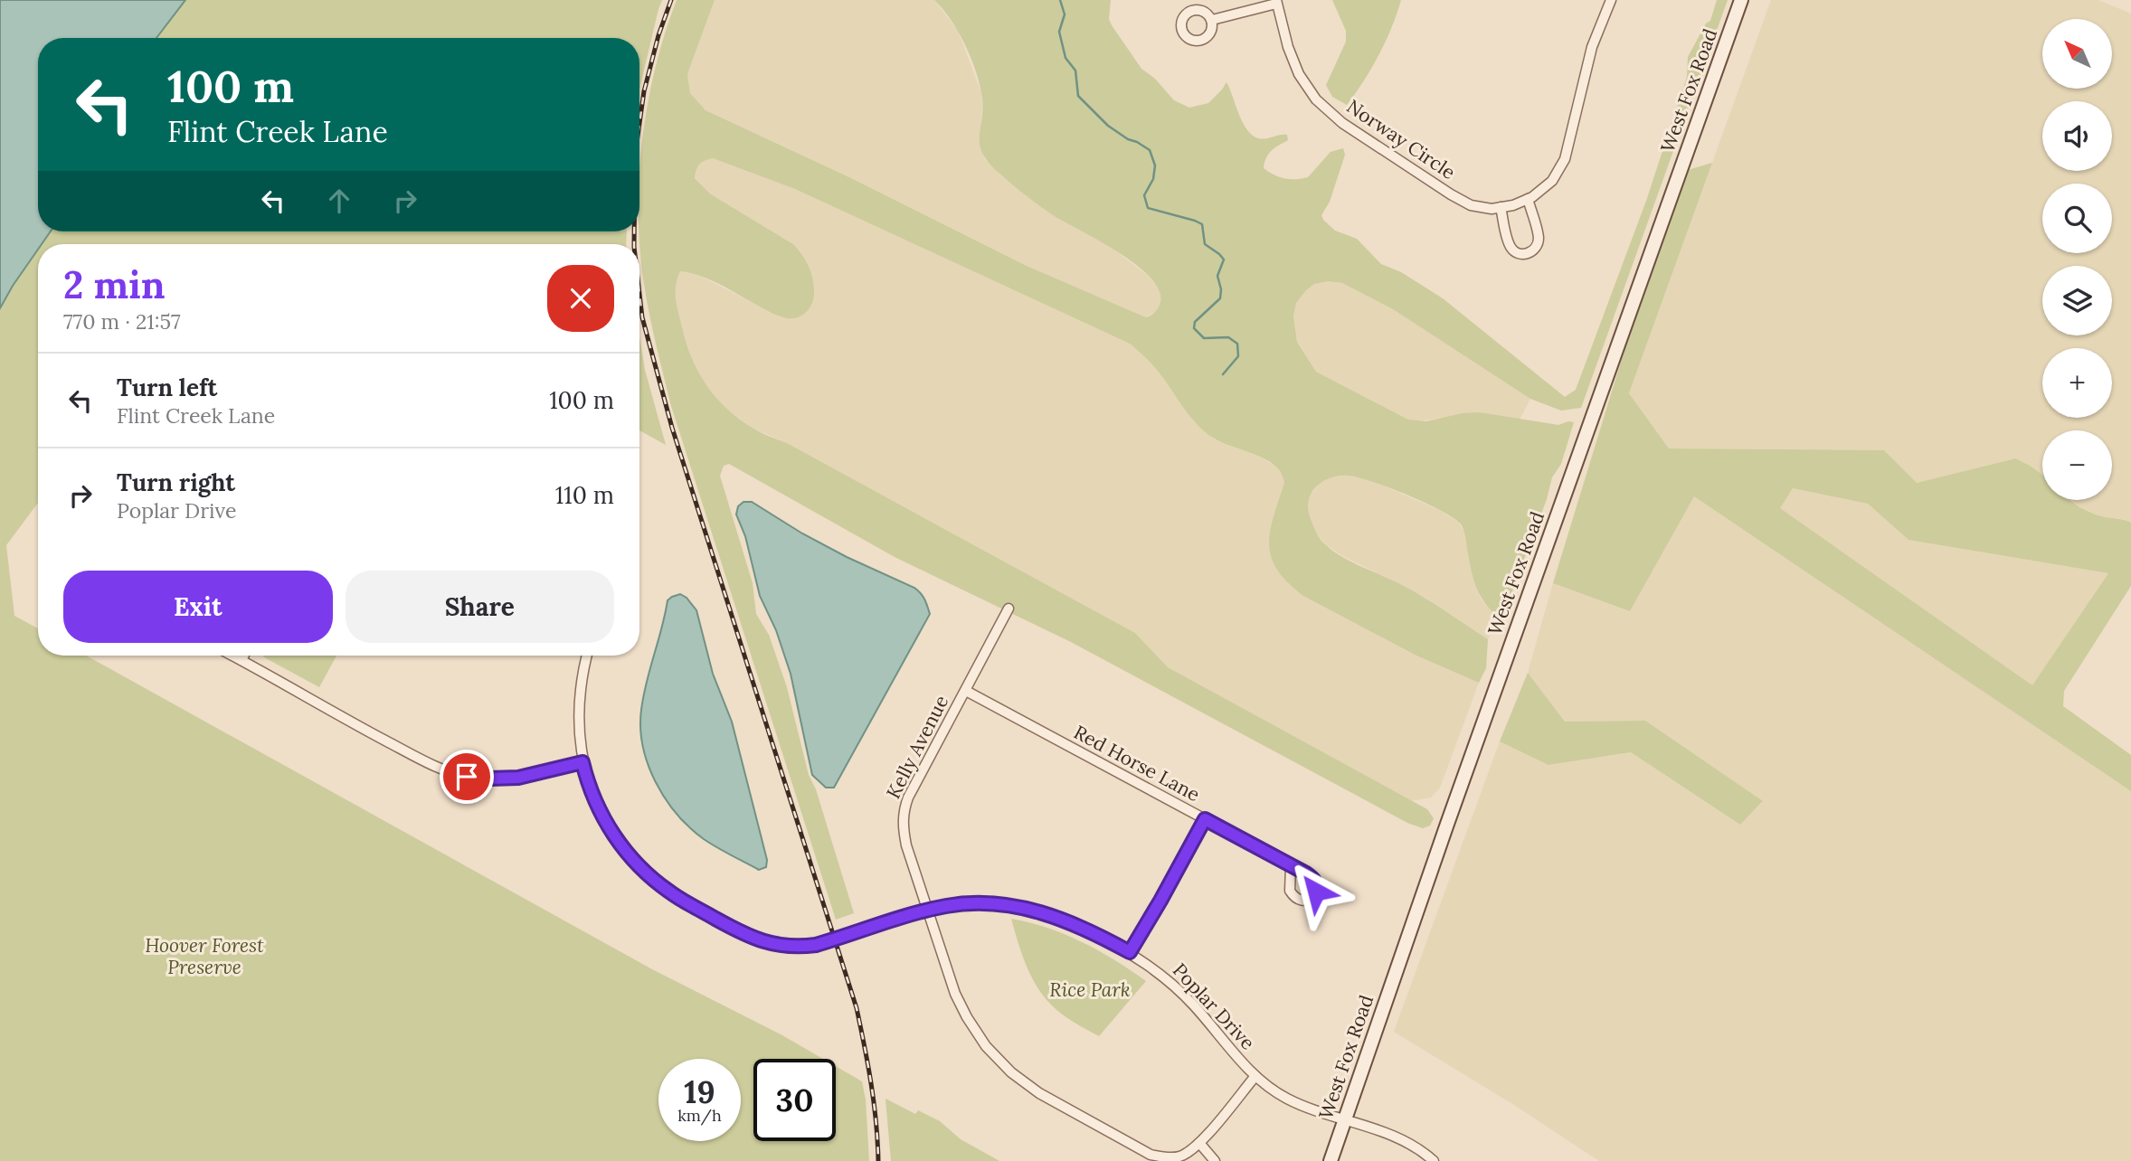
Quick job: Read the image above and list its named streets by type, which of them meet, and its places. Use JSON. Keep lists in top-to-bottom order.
{
  "streets": {
    "street": [
      "West Fox Road",
      "Norway Circle",
      "Kelly Avenue",
      "Red Horse Lane",
      "Poplar Drive"
    ]
  },
  "crossings": [
    ["West Fox Road", "Poplar Drive"],
    ["Kelly Avenue", "Red Horse Lane"],
    ["Kelly Avenue", "Poplar Drive"]
  ],
  "parks": ["Hoover Forest Preserve", "Rice Park"],
  "north": "top left",
  "page": {
    "map_buttons": ["+", "−"],
    "turn": ["100 m", "Flint Creek Lane"],
    "heading": ["2 min", "770 m · 21:57"],
    "list": [
      {
        "name": "Turn left",
        "note": "Flint Creek Lane",
        "value": "100 m"
      },
      {
        "name": "Turn right",
        "note": "Poplar Drive",
        "value": "110 m"
      }
    ],
    "buttons": ["Exit", "Share"],
    "speed": "19 km/h",
    "limit": "30"
  }
}
